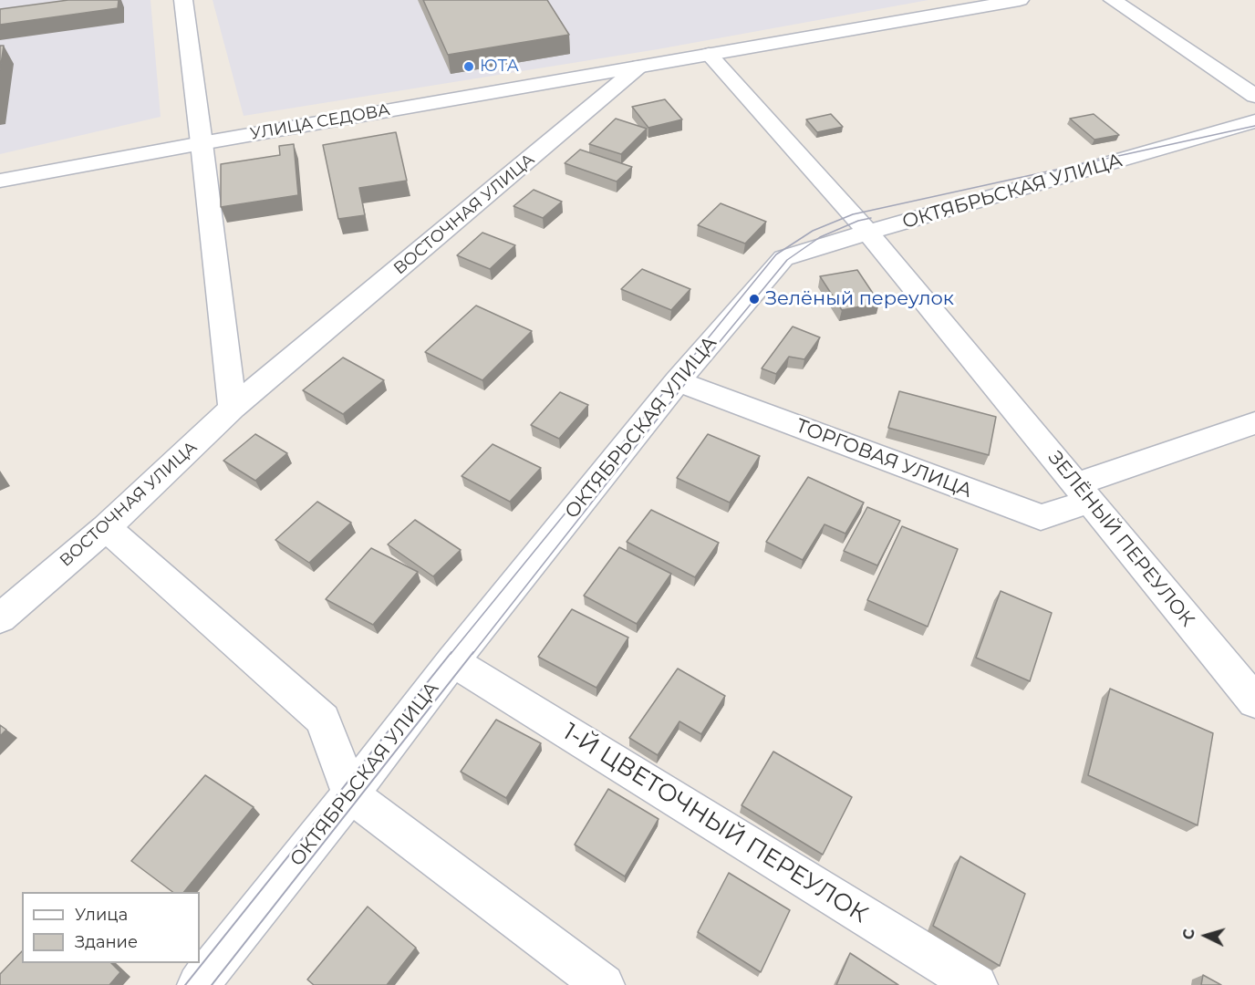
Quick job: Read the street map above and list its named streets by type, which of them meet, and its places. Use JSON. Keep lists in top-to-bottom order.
{
  "streets": {
    "street": [
      "УЛИЦА СЕДОВА",
      "ОКТЯБРЬСКАЯ УЛИЦА",
      "ВОСТОЧНАЯ УЛИЦА",
      "ТОРГОВАЯ УЛИЦА",
      "ЗЕЛЁНЫЙ ПЕРЕУЛОК",
      "1-Й ЦВЕТОЧНЫЙ ПЕРЕУЛОК"
    ]
  },
  "crossings": [
    ["УЛИЦА СЕДОВА", "ВОСТОЧНАЯ УЛИЦА"],
    ["ОКТЯБРЬСКАЯ УЛИЦА", "ТОРГОВАЯ УЛИЦА"],
    ["ОКТЯБРЬСКАЯ УЛИЦА", "ЗЕЛЁНЫЙ ПЕРЕУЛОК"],
    ["ОКТЯБРЬСКАЯ УЛИЦА", "1-Й ЦВЕТОЧНЫЙ ПЕРЕУЛОК"],
    ["ВОСТОЧНАЯ УЛИЦА", "ЗЕЛЁНЫЙ ПЕРЕУЛОК"],
    ["ТОРГОВАЯ УЛИЦА", "ЗЕЛЁНЫЙ ПЕРЕУЛОК"]
  ],
  "places": ["ЮТА", "Зелёный переулок"],
  "legend": ["Улица", "Здание"],
  "north": "left"
}
